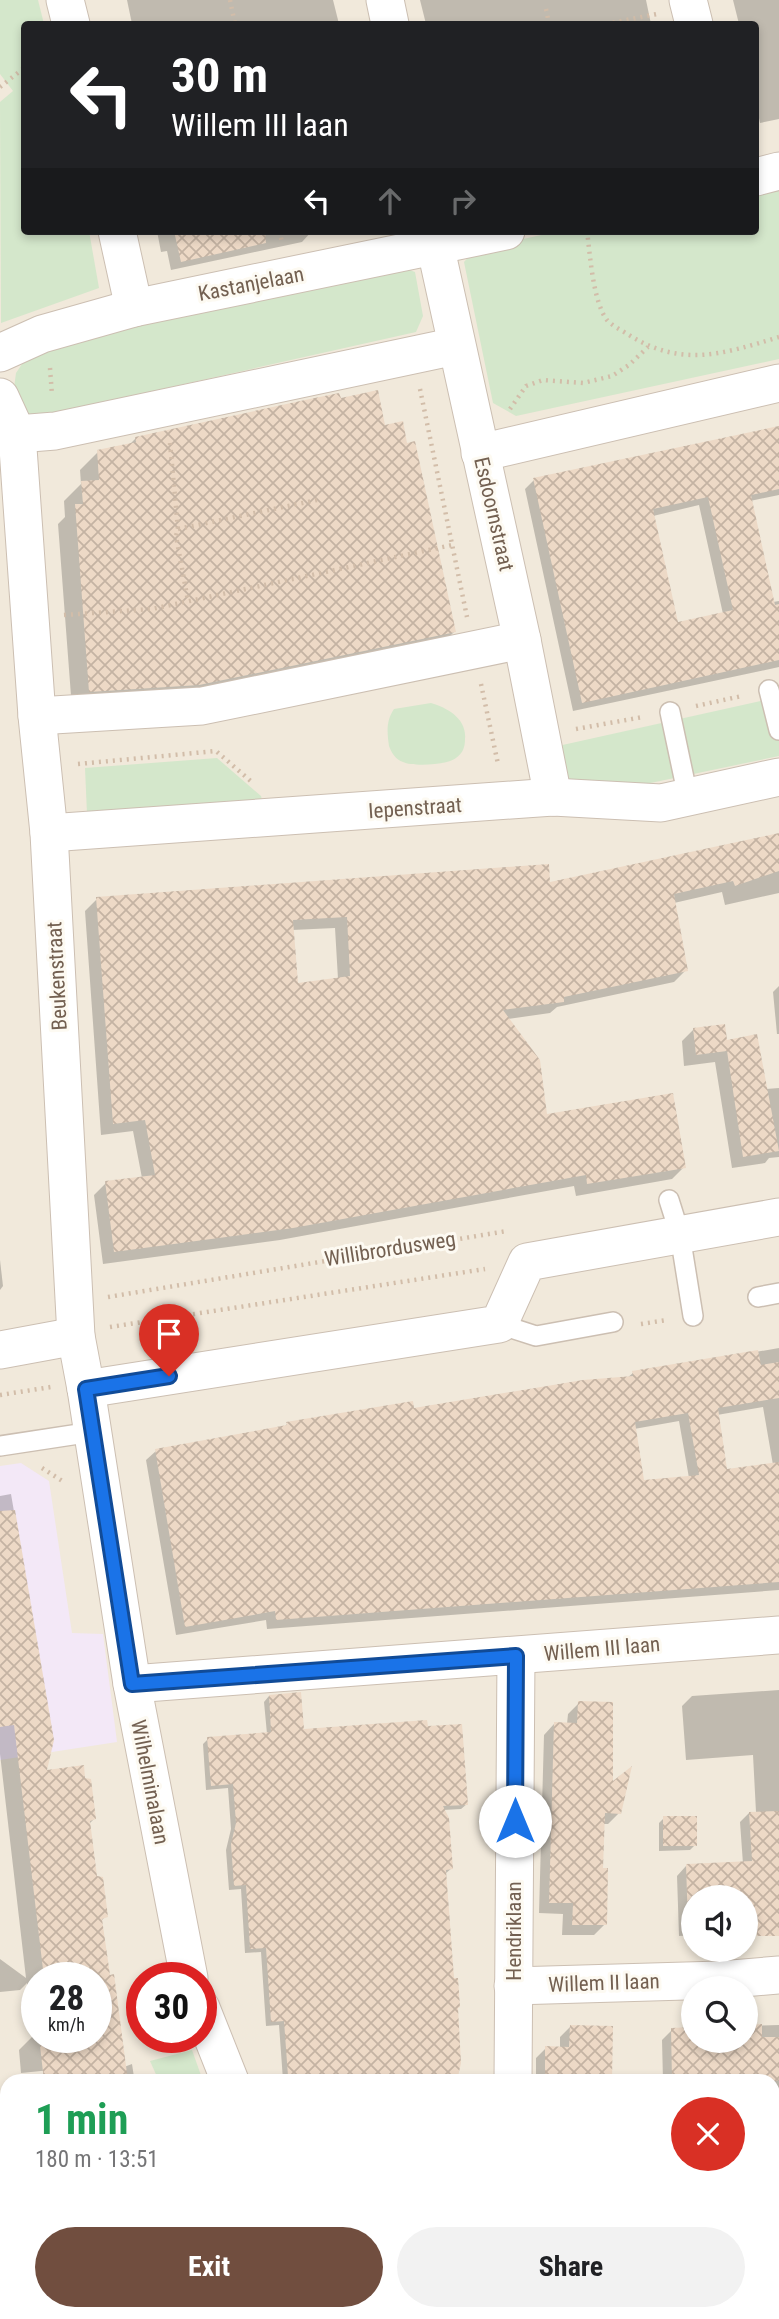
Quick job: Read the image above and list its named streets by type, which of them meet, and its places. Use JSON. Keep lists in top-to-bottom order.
{
  "streets": {
    "street": [
      "Kastanjelaan",
      "Esdoornstraat",
      "Iepenstraat",
      "Beukenstraat",
      "Willem III laan",
      "Wilhelminalaan",
      "Hendriklaan",
      "Willem II laan"
    ],
    "path": ["Willibrordusweg"]
  },
  "crossings": [
    ["Kastanjelaan", "Esdoornstraat"],
    ["Esdoornstraat", "Iepenstraat"],
    ["Iepenstraat", "Beukenstraat"],
    ["Beukenstraat", "Willibrordusweg"],
    ["Beukenstraat", "Wilhelminalaan"],
    ["Willibrordusweg", "Wilhelminalaan"],
    ["Willem III laan", "Wilhelminalaan"],
    ["Willem III laan", "Hendriklaan"],
    ["Hendriklaan", "Willem II laan"]
  ],
  "page": {
    "turn": ["30 m", "Willem III laan"],
    "speed": "28 km/h",
    "limit": "30",
    "heading": ["1 min", "180 m · 13:51"],
    "buttons": ["Exit", "Share"]
  }
}
